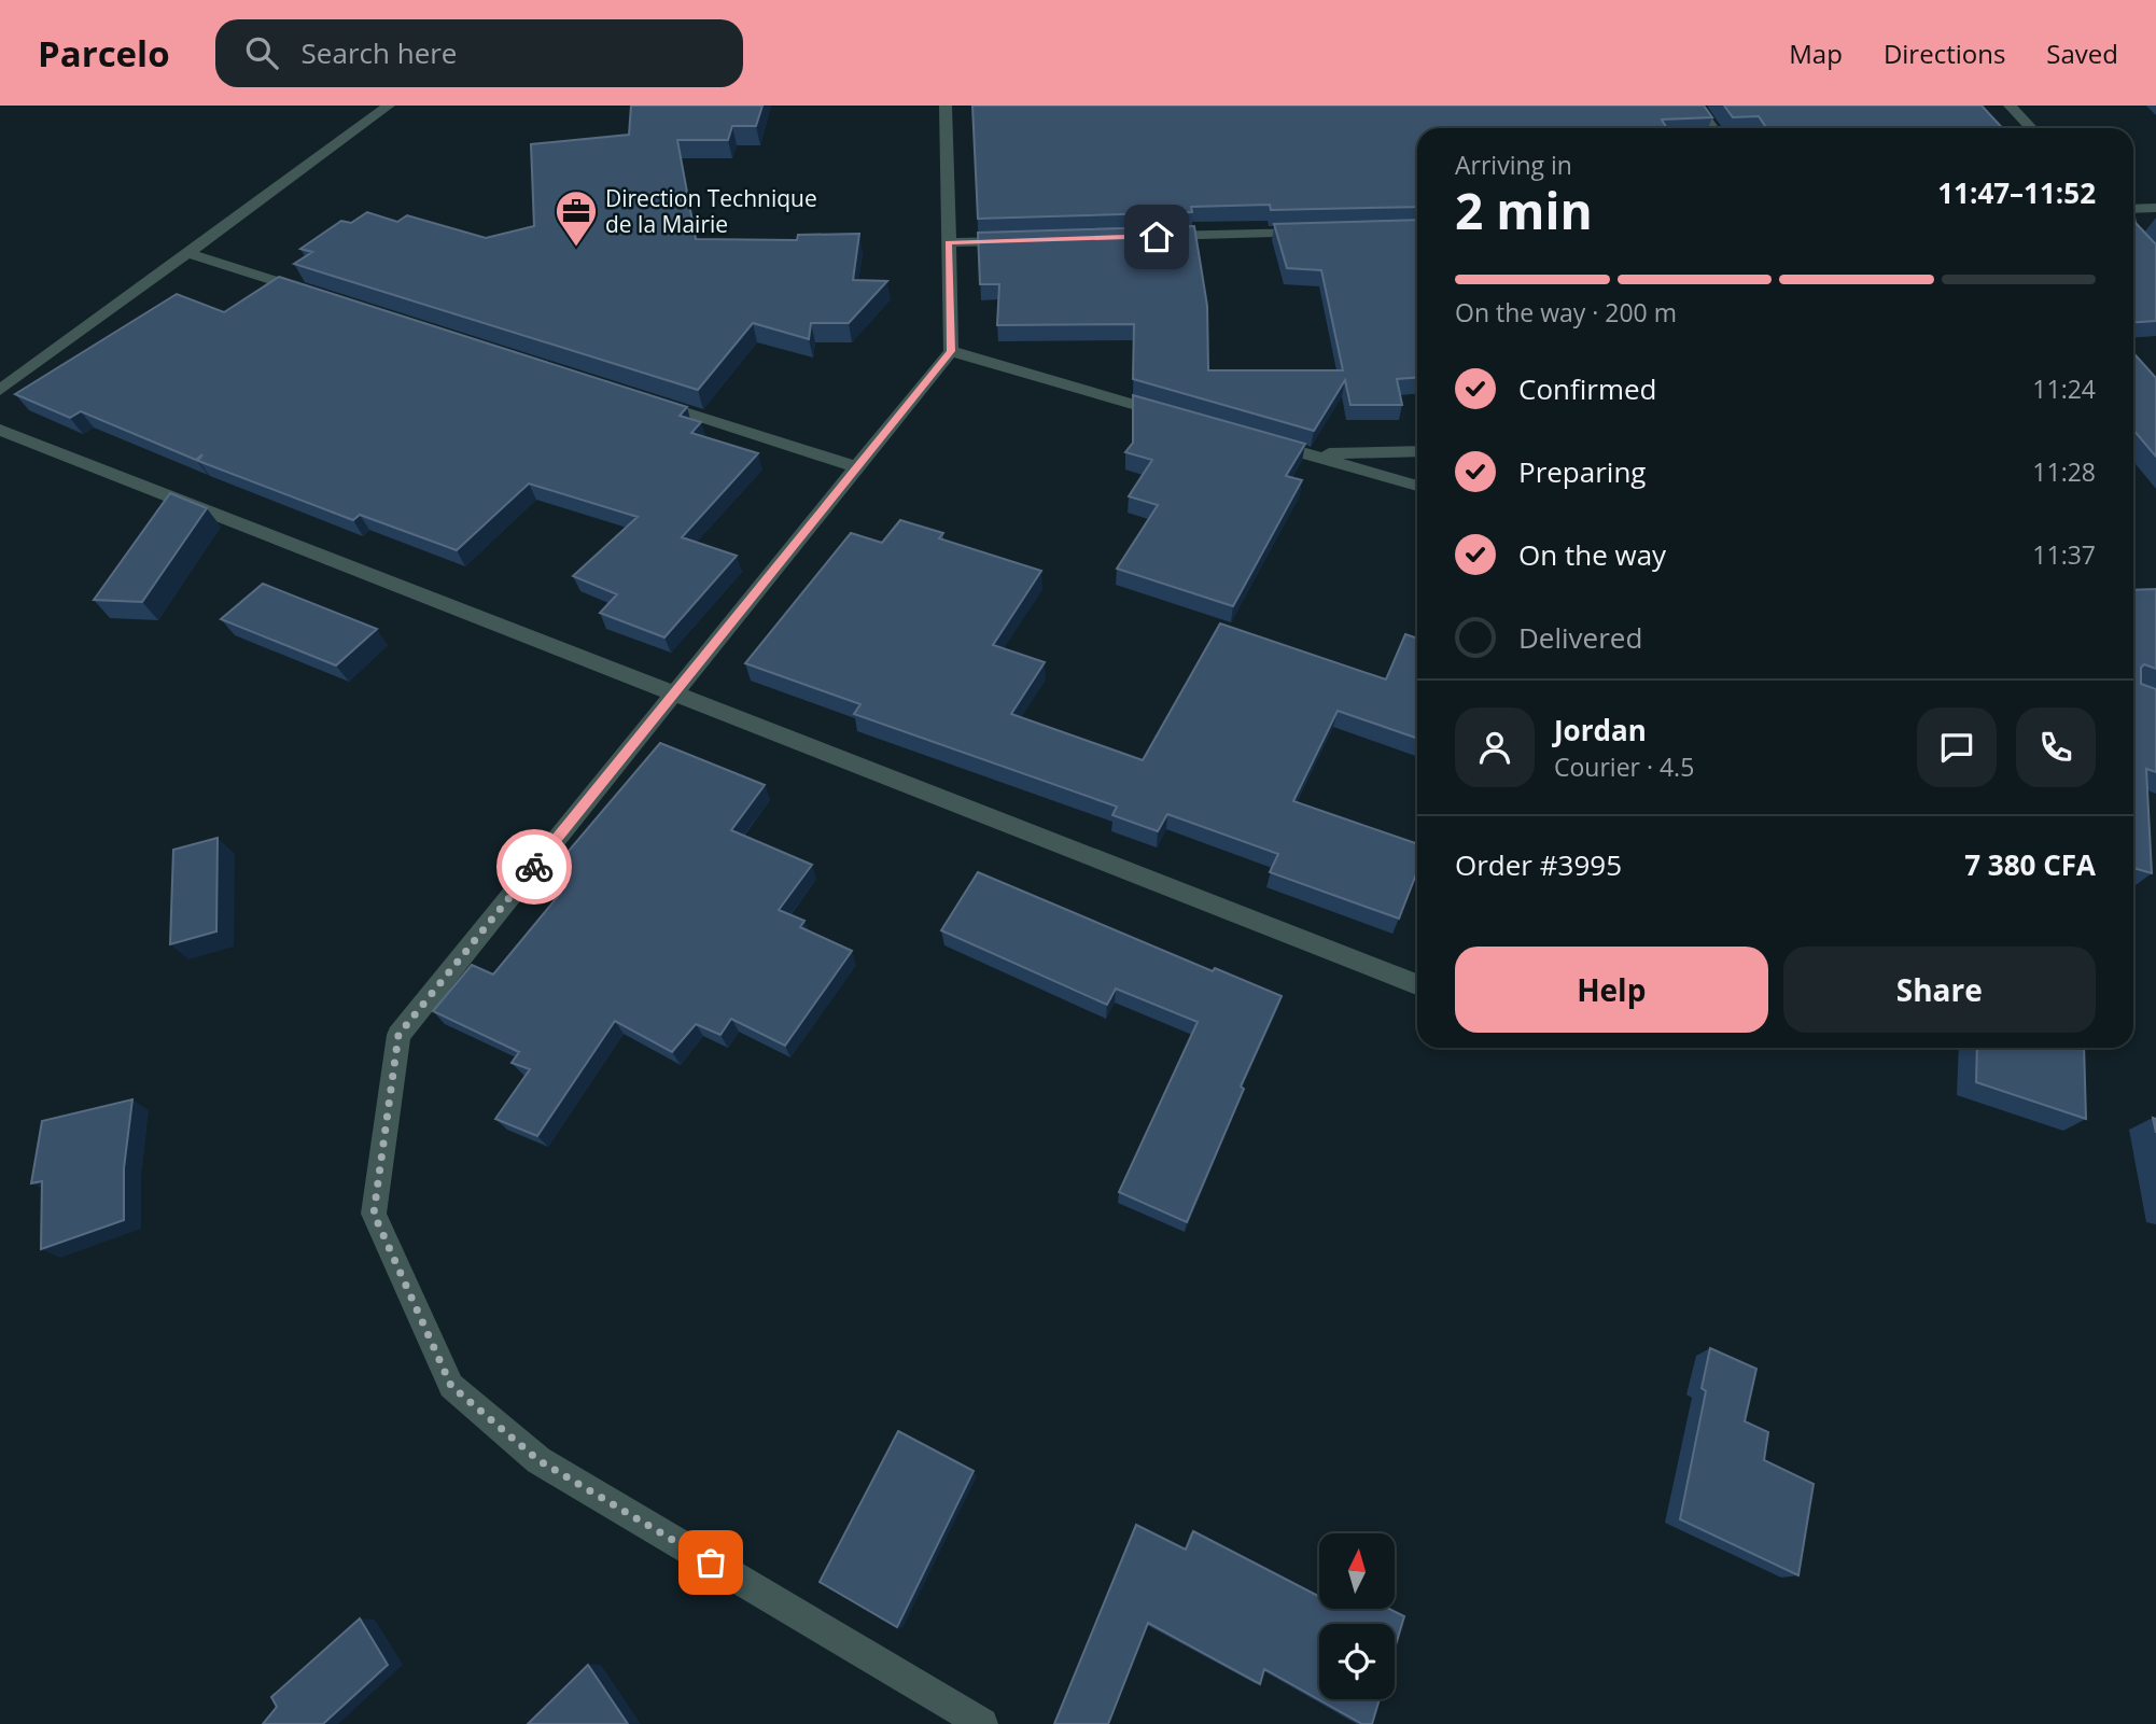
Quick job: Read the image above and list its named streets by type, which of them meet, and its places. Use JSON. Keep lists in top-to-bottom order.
{
  "places": {
    "office": ["Direction Technique de la Mairie"]
  },
  "north": "top",
  "page": {
    "header": "Parcelo",
    "search": "Search here",
    "nav": ["Map", "Directions", "Saved"],
    "heading": ["2 min", "Arriving in", "11:47–11:52"],
    "panel": [
      "Jordan",
      "Courier · 4.5",
      "Order #3995",
      "7 380 CFA"
    ],
    "bar": "On the way · 200 m",
    "list": [
      ["Confirmed", "11:24"],
      ["Preparing", "11:28"],
      ["On the way", "11:37"],
      "Delivered"
    ],
    "buttons": ["Help", "Share"]
  }
}
